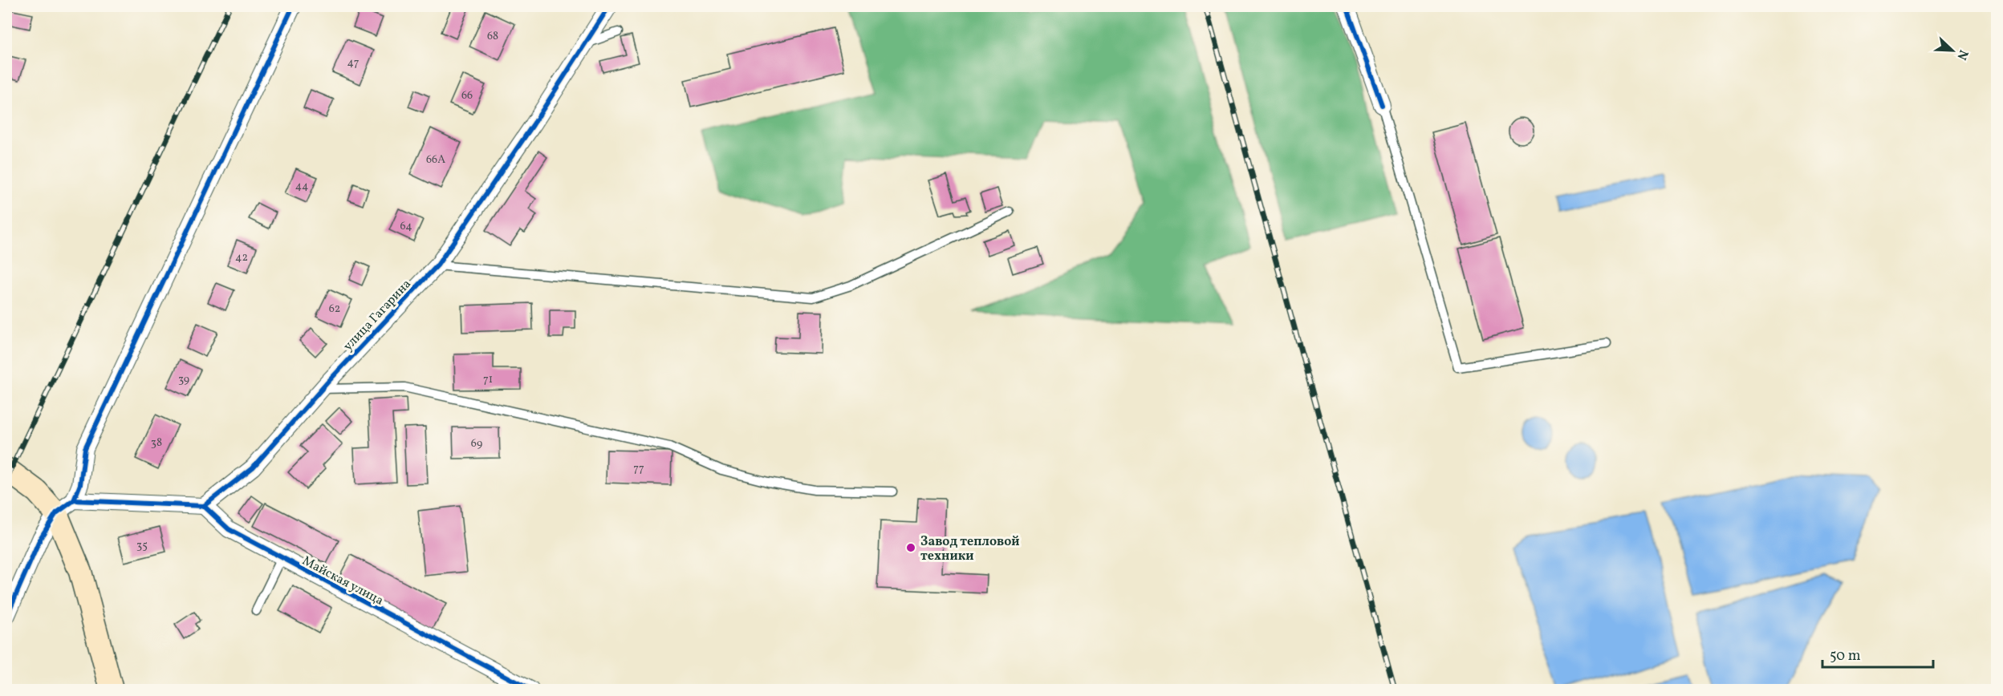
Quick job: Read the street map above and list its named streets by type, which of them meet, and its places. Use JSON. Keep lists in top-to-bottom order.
{
  "streets": {
    "street": ["улица Гагарина", "Майская улица"]
  },
  "crossings": [
    ["улица Гагарина", "Майская улица"]
  ],
  "places": ["Завод тепловой техники"],
  "house_numbers": [
    "68",
    "47",
    "66",
    "66А",
    "44",
    "64",
    "42",
    "62",
    "39",
    "71",
    "38",
    "69",
    "77",
    "35"
  ],
  "scale_bar": "50 m",
  "north": "bottom right"
}
